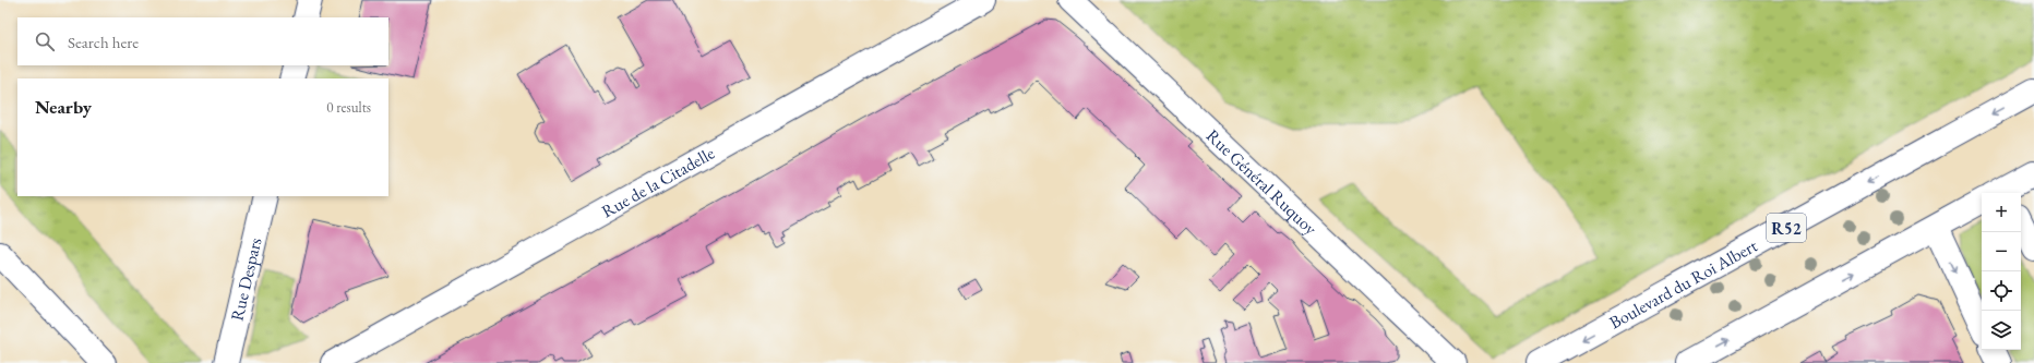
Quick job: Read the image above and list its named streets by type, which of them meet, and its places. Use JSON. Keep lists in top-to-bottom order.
{
  "streets": {
    "street": [
      "Rue de la Citadelle",
      "Rue Général Ruquoy",
      "R52",
      "Rue Despars",
      "Boulevard du Roi Albert"
    ]
  },
  "page": {
    "search": "Search here",
    "heading": ["Nearby", "0 results"],
    "map_buttons": ["+", "−"]
  }
}
